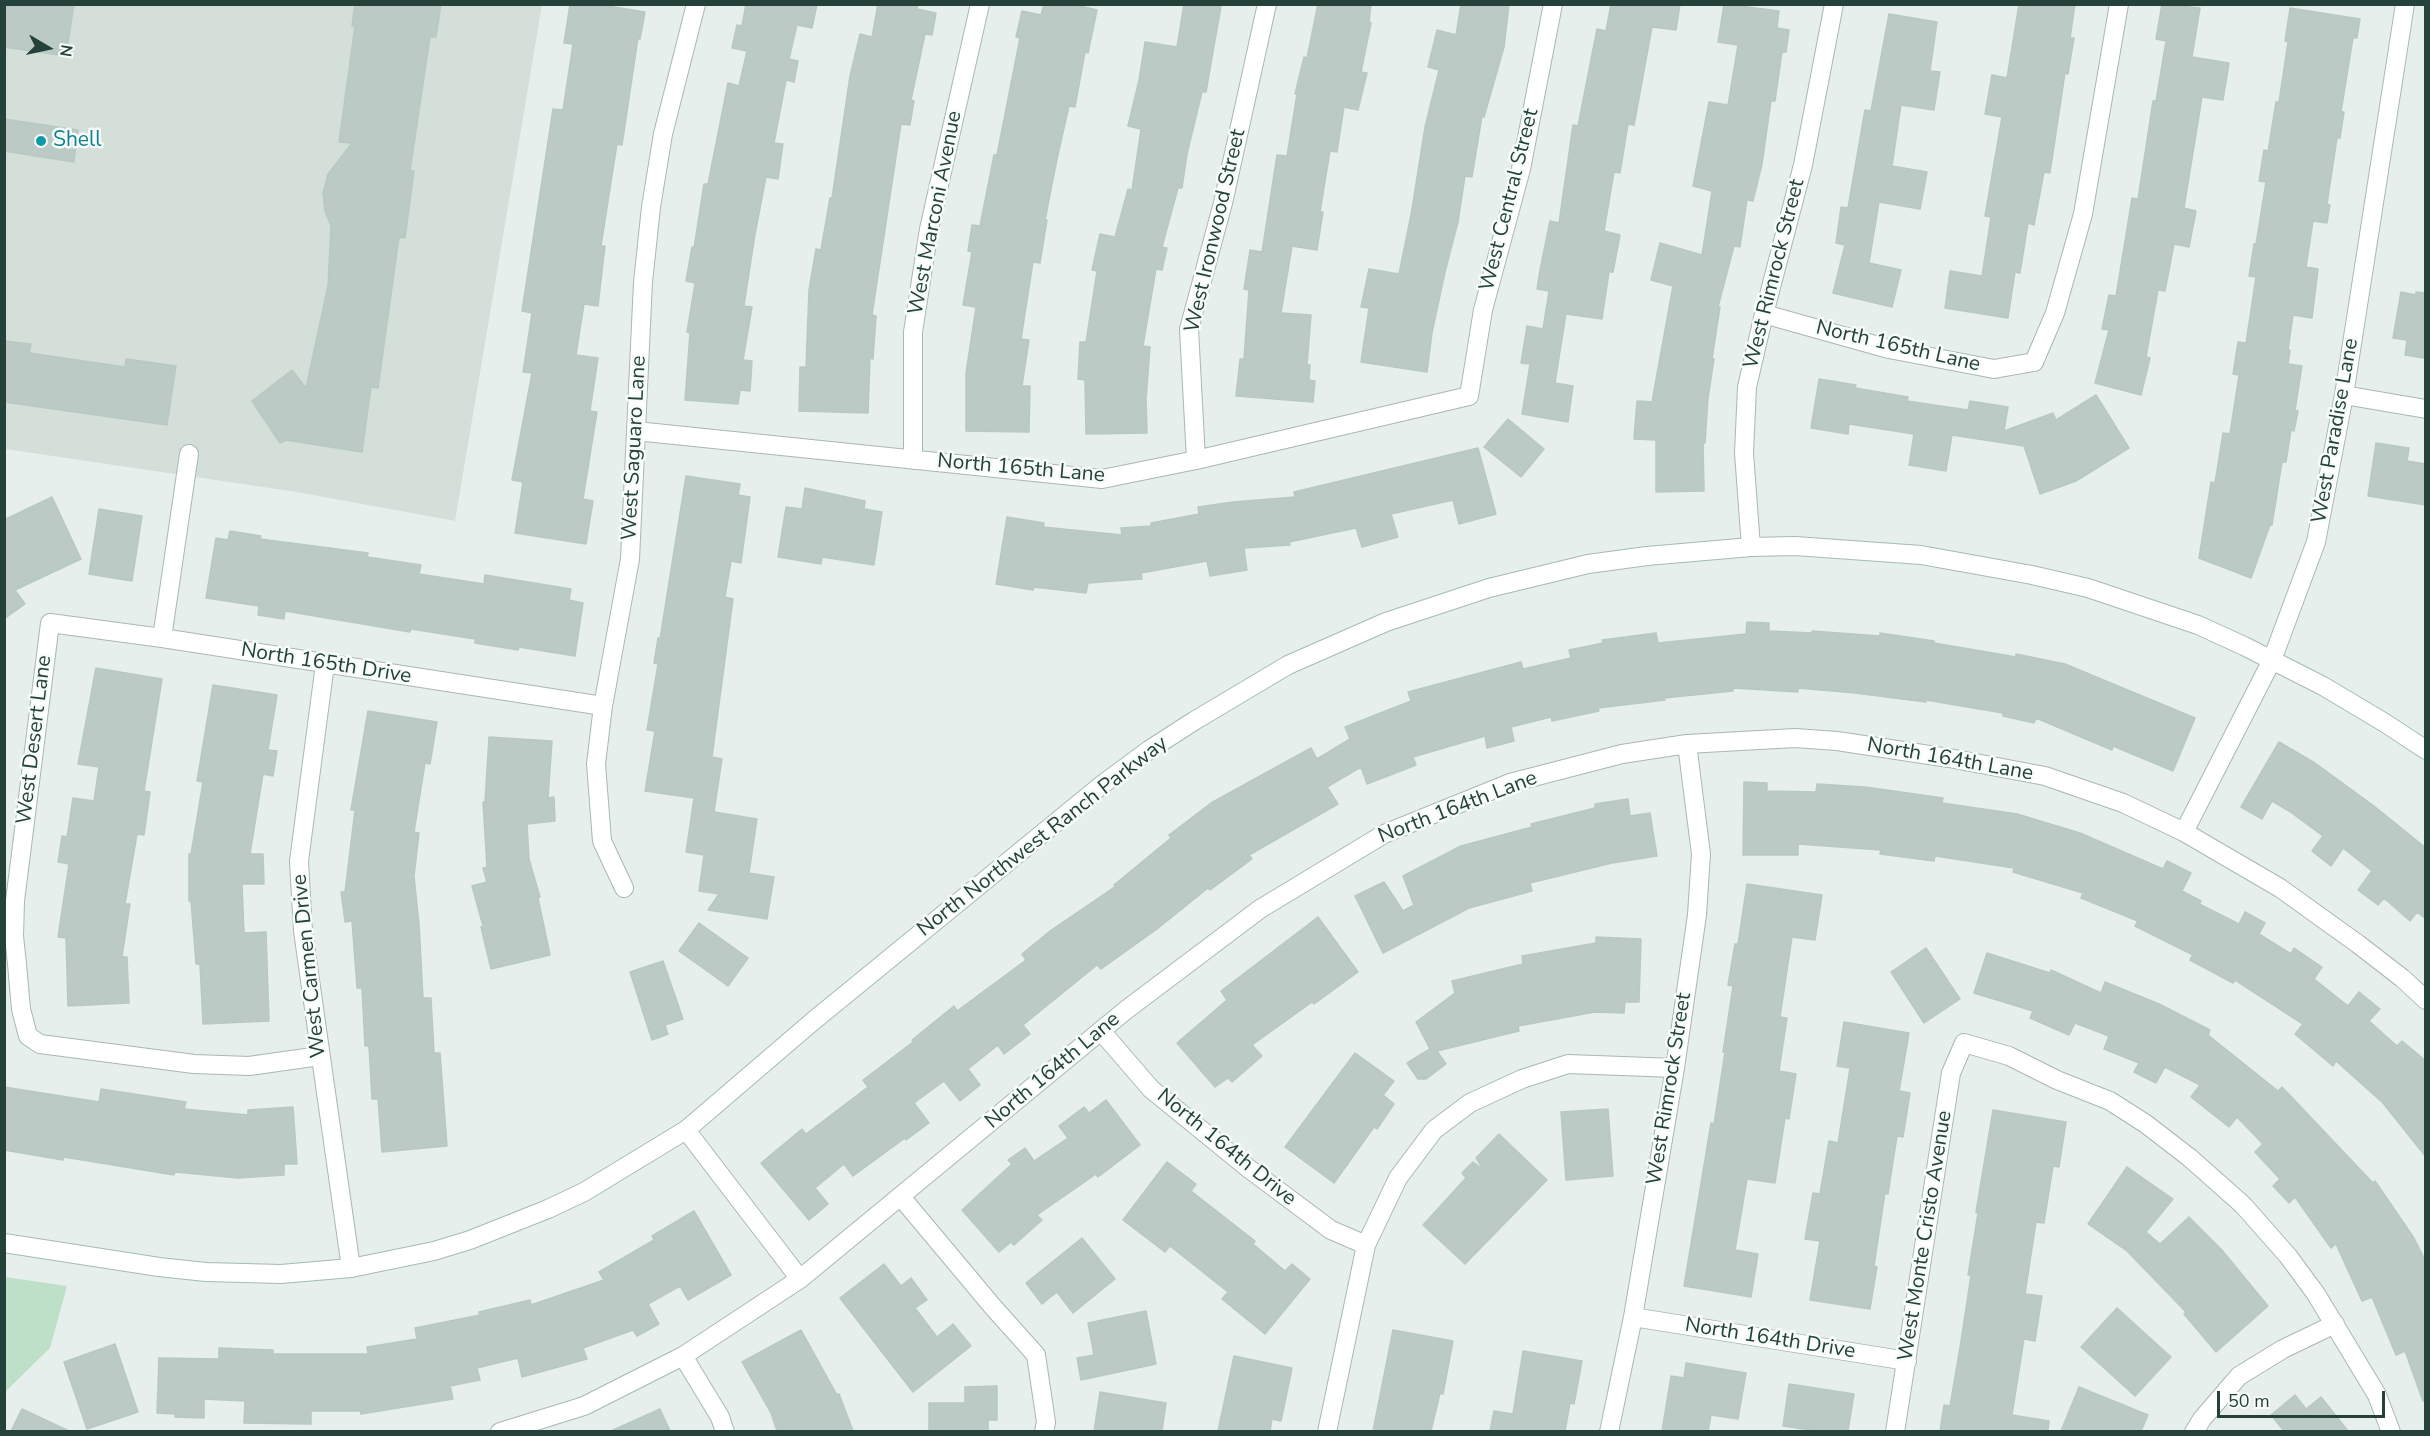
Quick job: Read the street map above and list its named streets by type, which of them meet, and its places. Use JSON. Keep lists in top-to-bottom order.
{
  "streets": {
    "street": [
      "West Central Street",
      "West Marconi Avenue",
      "West Ironwood Street",
      "West Rimrock Street",
      "North 165th Lane",
      "West Paradise Lane",
      "West Saguaro Lane",
      "North 165th Drive",
      "West Desert Lane",
      "North 164th Lane",
      "North Northwest Ranch Parkway",
      "West Carmen Drive",
      "North 164th Drive",
      "West Monte Cristo Avenue"
    ]
  },
  "crossings": [
    ["West Central Street", "North 165th Lane"],
    ["West Marconi Avenue", "North 165th Lane"],
    ["West Ironwood Street", "North 165th Lane"],
    ["West Rimrock Street", "North 165th Lane"],
    ["West Rimrock Street", "North 164th Lane"],
    ["West Rimrock Street", "North Northwest Ranch Parkway"],
    ["West Rimrock Street", "North 164th Drive"],
    ["North 165th Lane", "West Saguaro Lane"],
    ["West Paradise Lane", "North 164th Lane"],
    ["West Paradise Lane", "North Northwest Ranch Parkway"],
    ["West Saguaro Lane", "North 165th Drive"],
    ["North 165th Drive", "West Desert Lane"],
    ["North 165th Drive", "West Carmen Drive"],
    ["West Desert Lane", "West Carmen Drive"],
    ["North 164th Lane", "North 164th Drive"],
    ["North Northwest Ranch Parkway", "West Carmen Drive"],
    ["North 164th Drive", "West Monte Cristo Avenue"]
  ],
  "places": ["Shell"],
  "scale_bar": "50 m",
  "north": "right"
}
